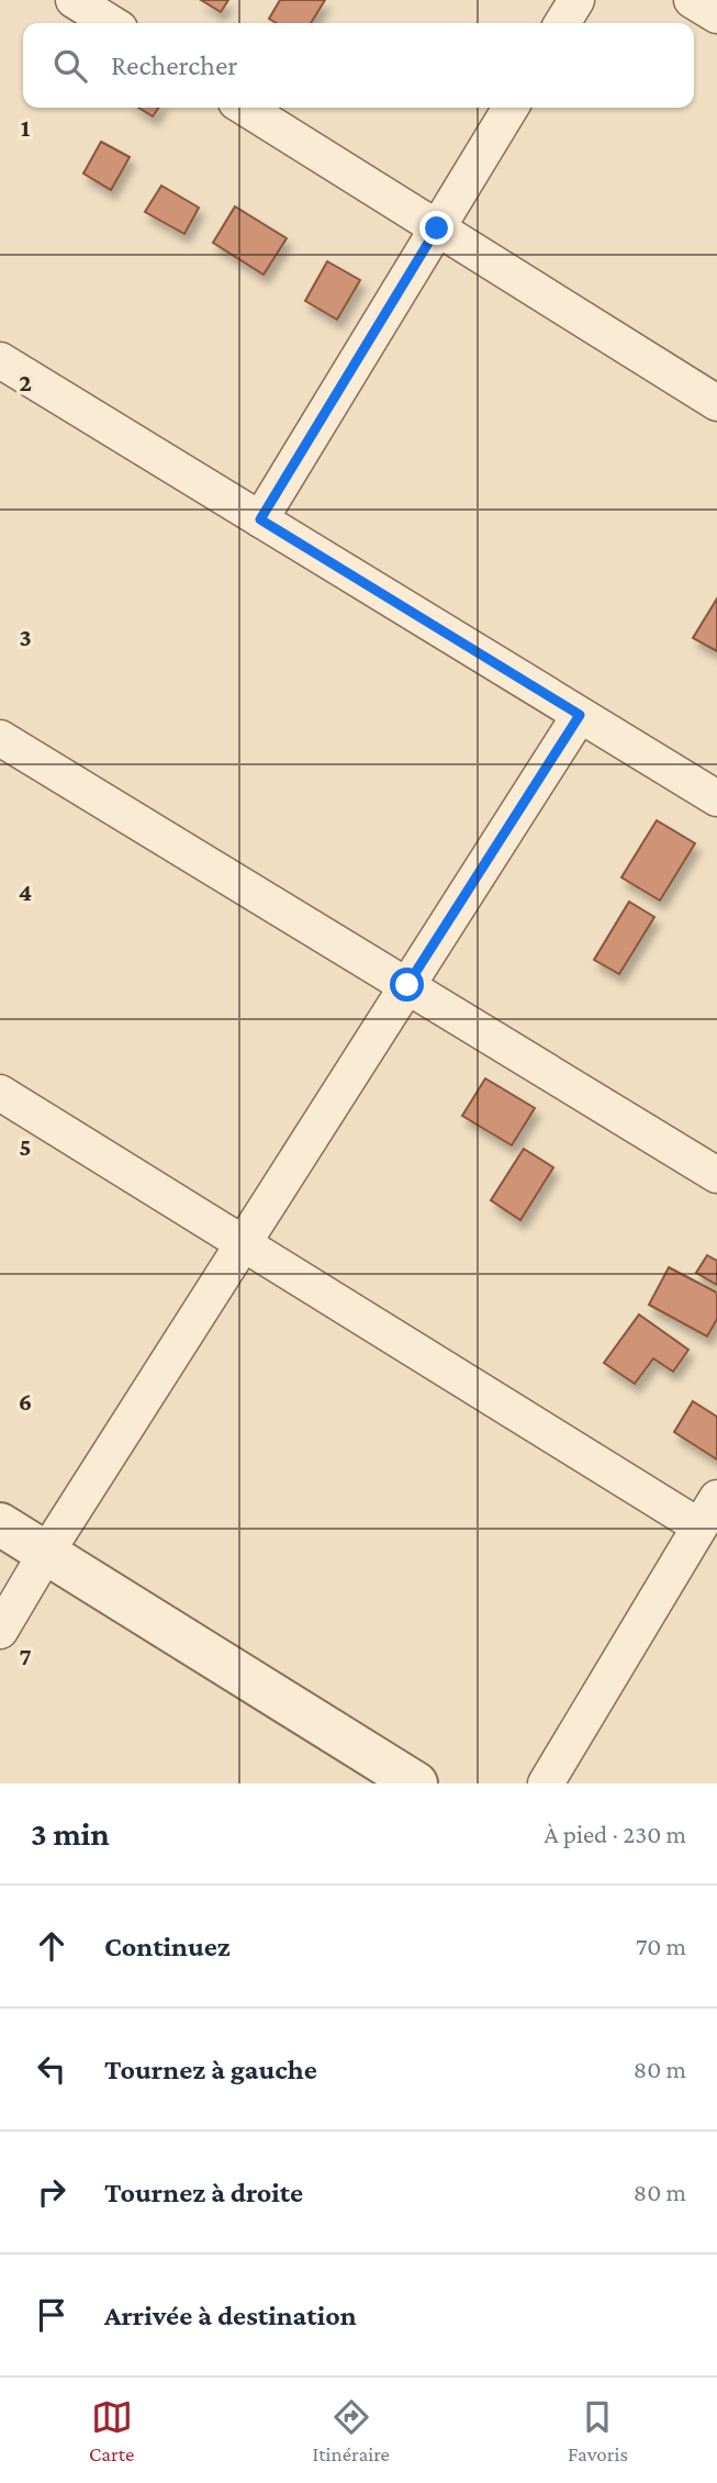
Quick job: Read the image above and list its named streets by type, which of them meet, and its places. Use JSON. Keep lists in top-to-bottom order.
{
  "page": {
    "search": "Rechercher",
    "heading": ["3 min", "À pied · 230 m"],
    "list": [
      ["Continuez", "70 m"],
      ["Tournez à gauche", "80 m"],
      ["Tournez à droite", "80 m"],
      "Arrivée à destination"
    ],
    "nav": ["Carte", "Itinéraire", "Favoris"]
  },
  "grid": {
    "rows": [
      "1",
      "2",
      "3",
      "4",
      "5",
      "6",
      "7"
    ]
  }
}
